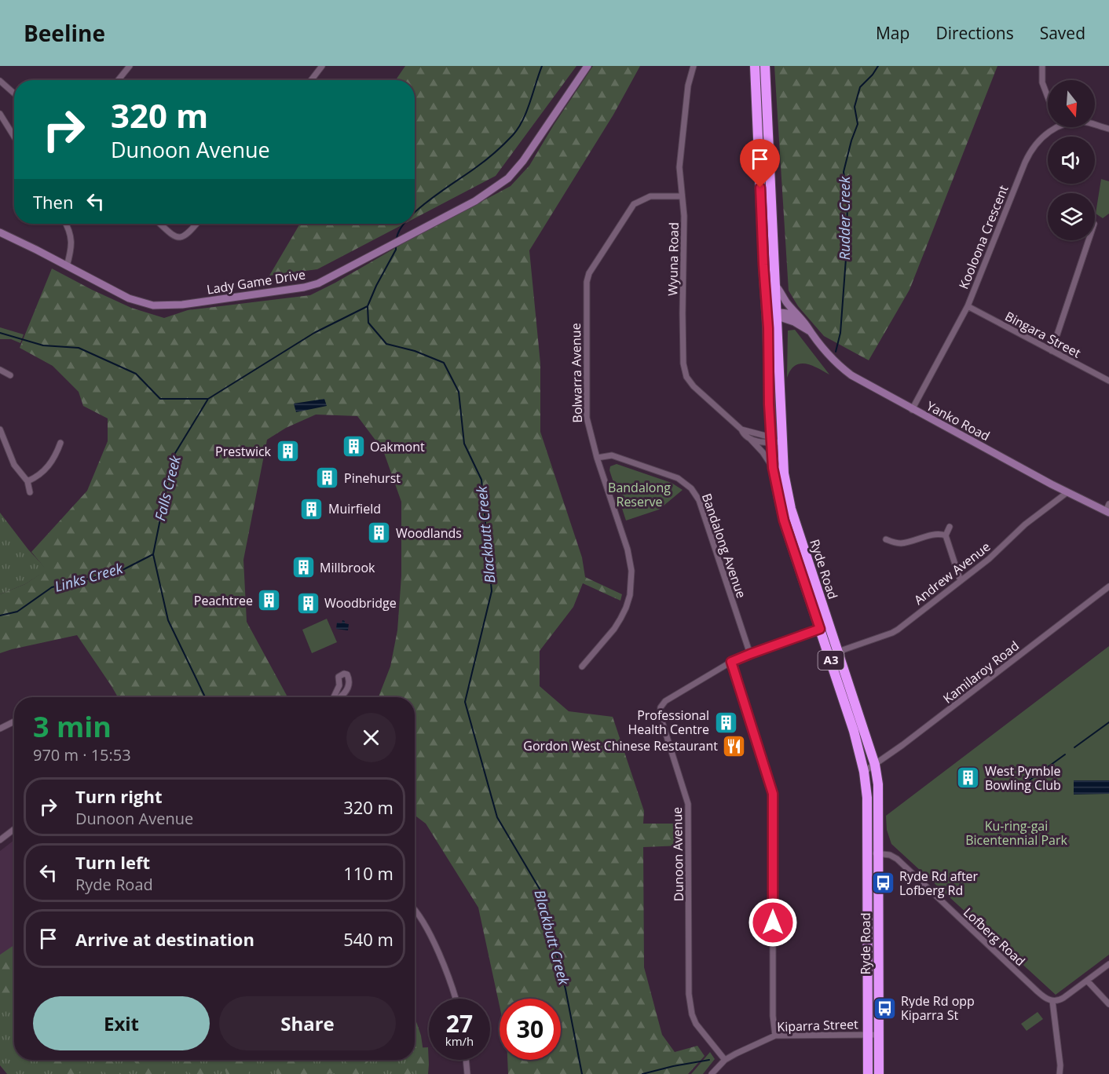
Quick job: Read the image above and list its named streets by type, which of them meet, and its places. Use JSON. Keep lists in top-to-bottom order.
{
  "streets": {
    "highway": ["Ryde Road", "A3"],
    "main road": ["Lady Game Drive", "Yanko Road"],
    "street": [
      "Kooloona Crescent",
      "Wyuna Road",
      "Bingara Street",
      "Bolwarra Avenue",
      "Bandalong Avenue",
      "Andrew Avenue",
      "Kamilaroy Road",
      "Dunoon Avenue",
      "Lofberg Road",
      "Kiparra Street"
    ]
  },
  "crossings": [
    ["Kooloona Crescent", "Bingara Street"],
    ["Kooloona Crescent", "Yanko Road"],
    ["Wyuna Road", "Bolwarra Avenue"],
    ["Wyuna Road", "Ryde Road"],
    ["Bolwarra Avenue", "Bandalong Avenue"],
    ["Yanko Road", "Ryde Road"],
    ["Yanko Road", "Andrew Avenue"],
    ["Bandalong Avenue", "Dunoon Avenue"],
    ["Ryde Road", "Andrew Avenue"],
    ["Ryde Road", "Kamilaroy Road"],
    ["Ryde Road", "Dunoon Avenue"],
    ["Ryde Road", "Lofberg Road"],
    ["Ryde Road", "Kiparra Street"],
    ["Dunoon Avenue", "Kiparra Street"]
  ],
  "water": [
    "Rudder Creek",
    "Falls Creek",
    "Blackbutt Creek",
    "Links Creek"
  ],
  "parks": ["Bandalong Reserve", "Ku-ring-gai Bicentennial Park"],
  "places": {
    "building": [
      "Oakmont",
      "Prestwick",
      "Pinehurst",
      "Muirfield",
      "Woodlands",
      "Millbrook",
      "Peachtree",
      "Woodbridge",
      "Professional Health Centre",
      "West Pymble Bowling Club"
    ],
    "restaurant": ["Gordon West Chinese Restaurant"],
    "bus stop": ["Ryde Rd after Lofberg Rd", "Ryde Rd opp Kiparra St"]
  },
  "north": "bottom",
  "page": {
    "header": "Beeline",
    "nav": ["Map", "Directions", "Saved"],
    "turn": ["320 m", "Dunoon Avenue"],
    "then": "Then",
    "heading": ["3 min", "970 m · 15:53"],
    "list": [
      {
        "name": "Turn right",
        "note": "Dunoon Avenue",
        "value": "320 m"
      },
      {
        "name": "Turn left",
        "note": "Ryde Road",
        "value": "110 m"
      },
      {
        "name": "Arrive at destination",
        "value": "540 m"
      }
    ],
    "buttons": ["Exit", "Share"],
    "speed": "27 km/h",
    "limit": "30"
  }
}
